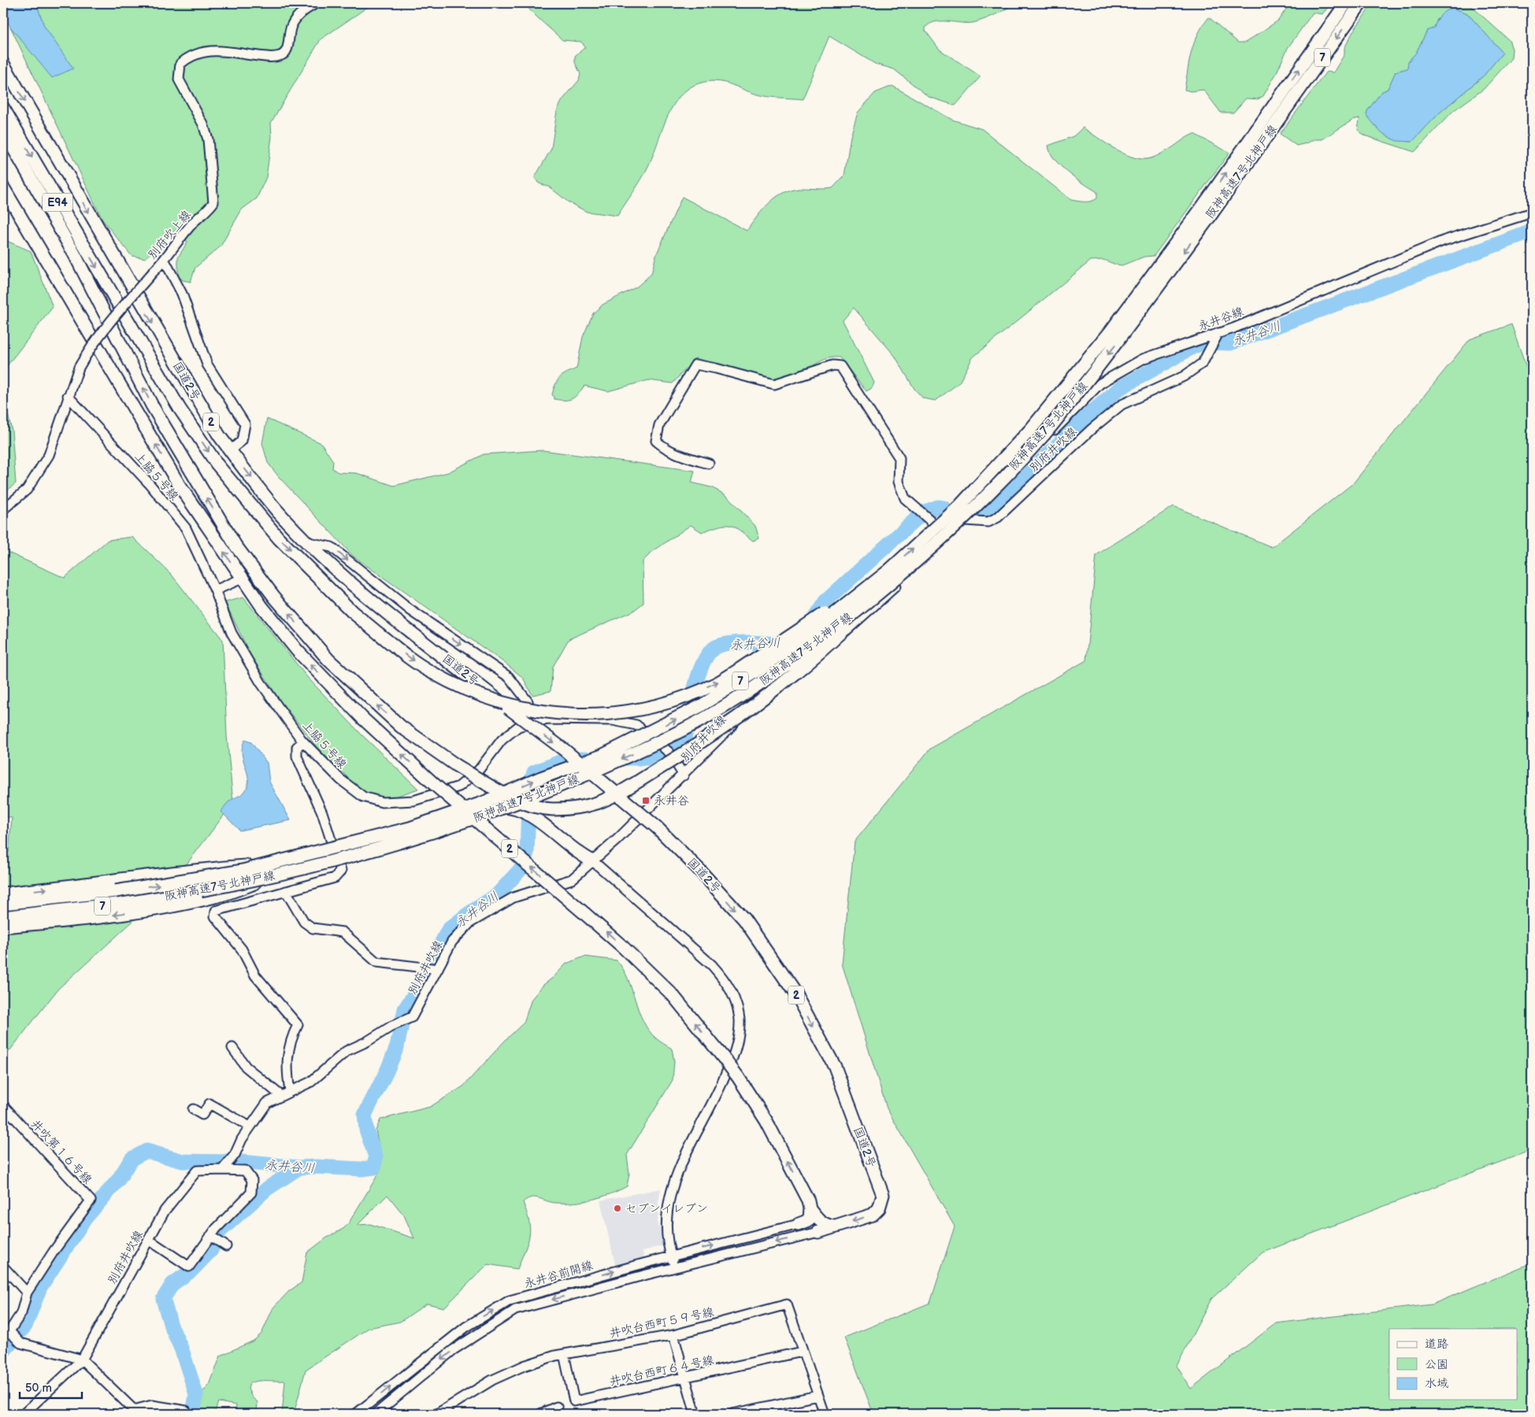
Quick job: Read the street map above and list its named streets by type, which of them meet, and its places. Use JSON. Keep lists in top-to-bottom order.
{
  "streets": {
    "highway": [
      "7",
      "阪神高速7号北神戸線",
      "E94",
      "国道2号",
      "2"
    ],
    "street": [
      "別府吹上線",
      "永井谷線",
      "別府井吹線",
      "上脇５号線",
      "井吹第１６号線",
      "永井谷前開線",
      "井吹台西町５９号線",
      "井吹台西町６４号線"
    ]
  },
  "crossings": [
    ["阪神高速7号北神戸線", "E94"],
    ["別府吹上線", "上脇５号線"],
    ["永井谷線", "別府井吹線"],
    ["国道2号", "2"],
    ["国道2号", "永井谷前開線"],
    ["別府井吹線", "上脇５号線"],
    ["井吹台西町５９号線", "井吹台西町６４号線"]
  ],
  "water": ["永井谷川"],
  "places": {
    "transit": ["永井谷"],
    "other": ["セブンイレブン"]
  },
  "legend": ["道路", "公園", "水域"],
  "scale_bar": "50 m"
}
